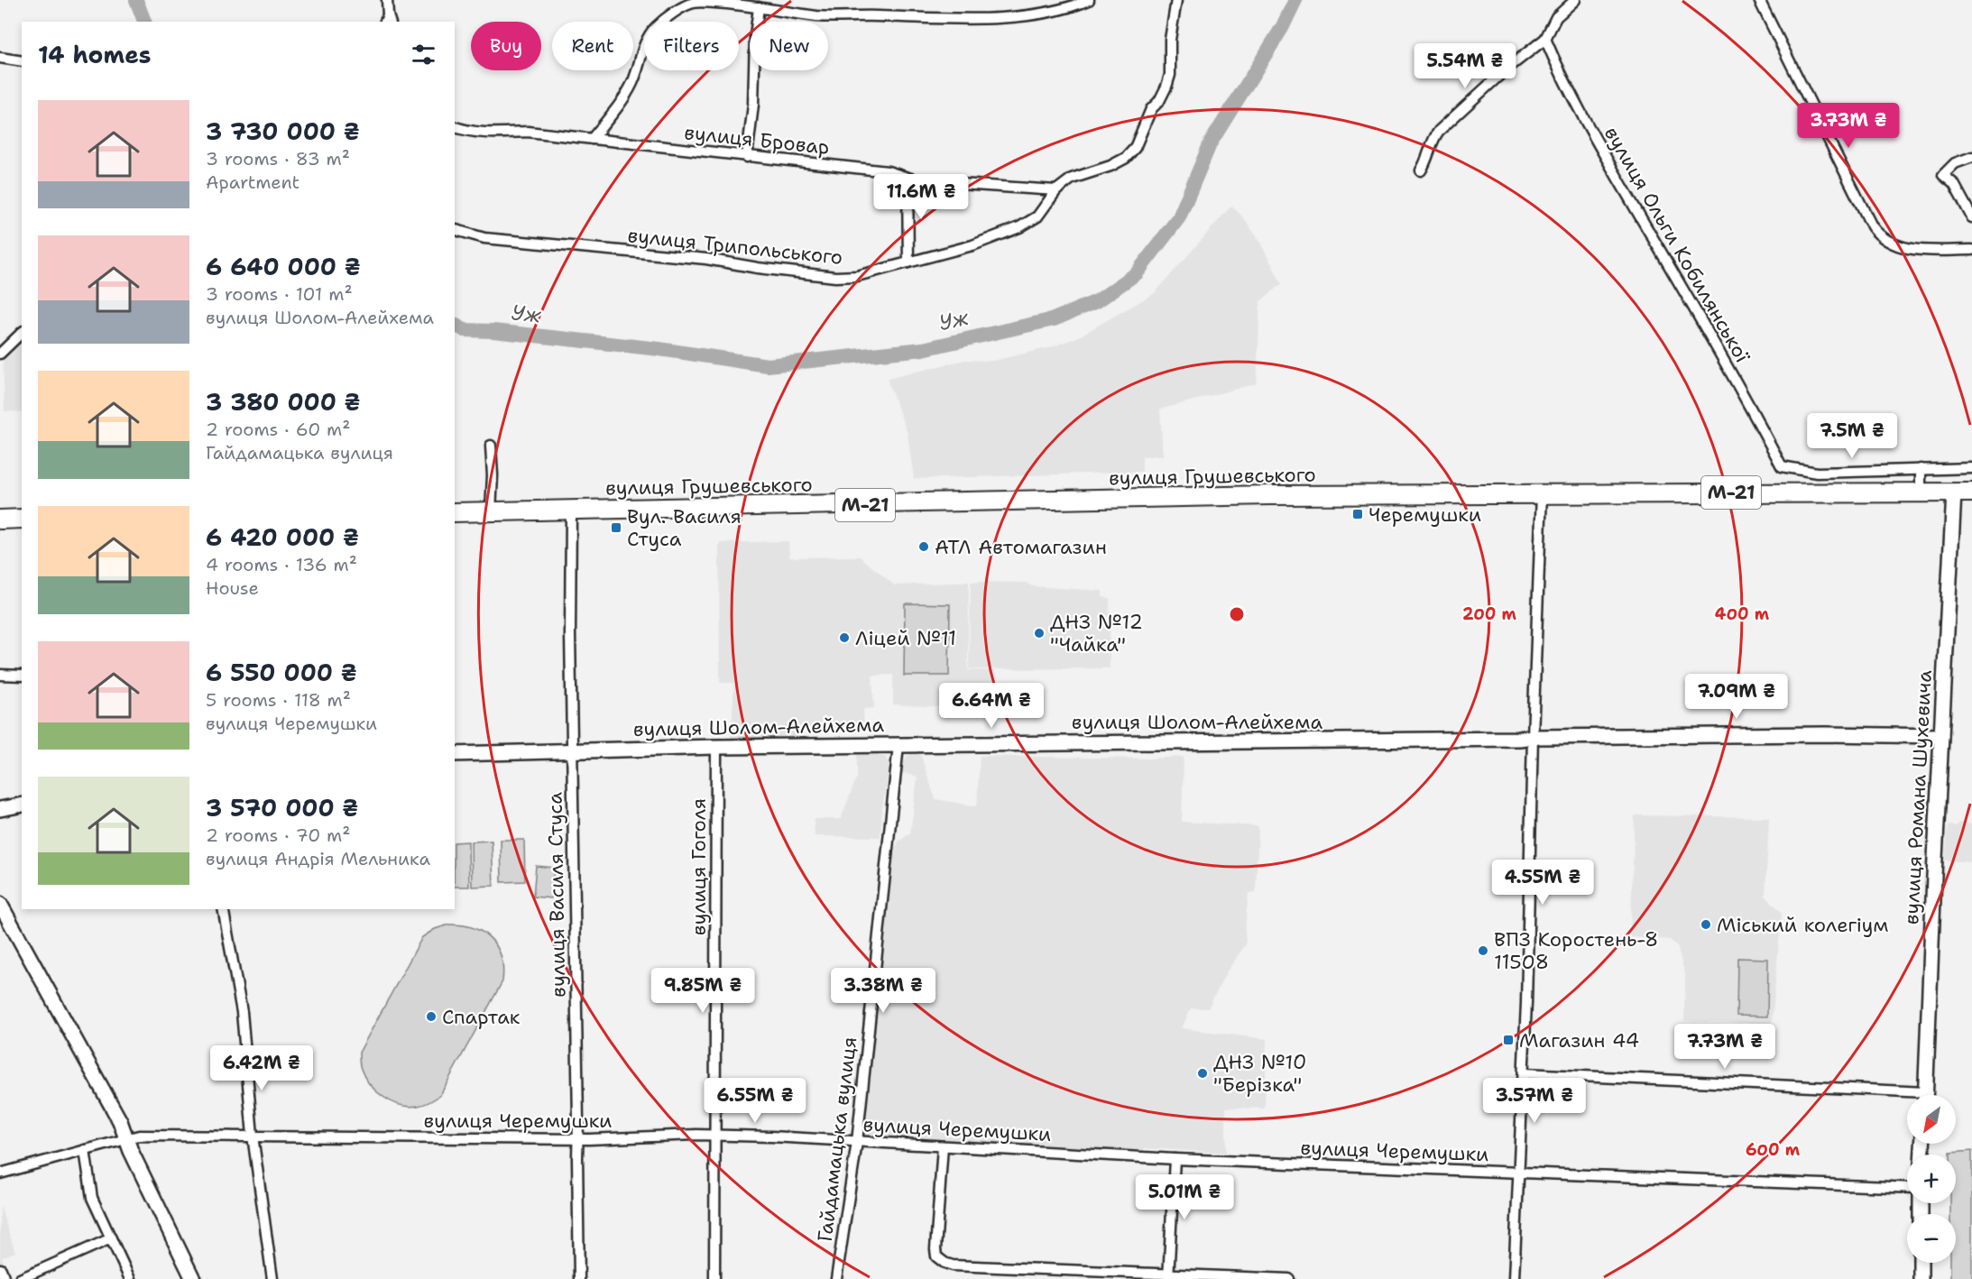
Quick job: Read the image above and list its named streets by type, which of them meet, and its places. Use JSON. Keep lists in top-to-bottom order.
{
  "streets": {
    "highway": ["вулиця Грушевського", "М-21"],
    "street": [
      "вулиця Бровар",
      "вулиця Ольги Кобилянської",
      "вулиця Трипольського",
      "вулиця Шолом-Алейхема",
      "вулиця Романа Шухевича",
      "вулиця Гоголя",
      "вулиця Василя Стуса",
      "вулиця Черемушки",
      "Гайдамацька вулиця"
    ]
  },
  "crossings": [
    ["вулиця Бровар", "вулиця Трипольського"],
    ["вулиця Грушевського", "вулиця Романа Шухевича"],
    ["вулиця Грушевського", "вулиця Василя Стуса"],
    ["вулиця Шолом-Алейхема", "вулиця Романа Шухевича"],
    ["вулиця Шолом-Алейхема", "вулиця Гоголя"],
    ["вулиця Шолом-Алейхема", "вулиця Василя Стуса"],
    ["вулиця Шолом-Алейхема", "Гайдамацька вулиця"],
    ["вулиця Гоголя", "вулиця Черемушки"],
    ["вулиця Василя Стуса", "вулиця Черемушки"],
    ["вулиця Черемушки", "Гайдамацька вулиця"]
  ],
  "water": ["Уж"],
  "places": {
    "transit": ["Черемушки", "Вул. Василя Стуса", "Магазин 44"],
    "other": [
      "АТЛ Автомагазин",
      "ДНЗ №12 \"Чайка\"",
      "Ліцей №11",
      "Міський колегіум",
      "ВПЗ Коростень-8 11508",
      "Спартак",
      "ДНЗ №10 \"Берізка\""
    ]
  },
  "north": "bottom left",
  "page": {
    "chip": [
      "Buy",
      "Rent",
      "Filters",
      "New"
    ],
    "heading": "14 homes",
    "price": [
      "5.54M ₴",
      "3.73M ₴",
      "11.6M ₴",
      "7.5M ₴",
      "7.09M ₴",
      "6.64M ₴",
      "4.55M ₴",
      "9.85M ₴",
      "3.38M ₴",
      "7.73M ₴",
      "6.42M ₴",
      "6.55M ₴",
      "3.57M ₴",
      "5.01M ₴"
    ],
    "list": [
      {
        "name": "3 730 000 ₴",
        "note": "3 rooms · 83 m² · Apartment"
      },
      {
        "name": "6 640 000 ₴",
        "note": "3 rooms · 101 m² · вулиця Шолом-Алейхема"
      },
      {
        "name": "3 380 000 ₴",
        "note": "2 rooms · 60 m² · Гайдамацька вулиця"
      },
      {
        "name": "6 420 000 ₴",
        "note": "4 rooms · 136 m² · House"
      },
      {
        "name": "6 550 000 ₴",
        "note": "5 rooms · 118 m² · вулиця Черемушки"
      },
      {
        "name": "3 570 000 ₴",
        "note": "2 rooms · 70 m² · вулиця Андрія Мельника"
      }
    ],
    "map_buttons": ["+", "−"]
  },
  "rings": ["200 m", "400 m", "600 m"]
}
